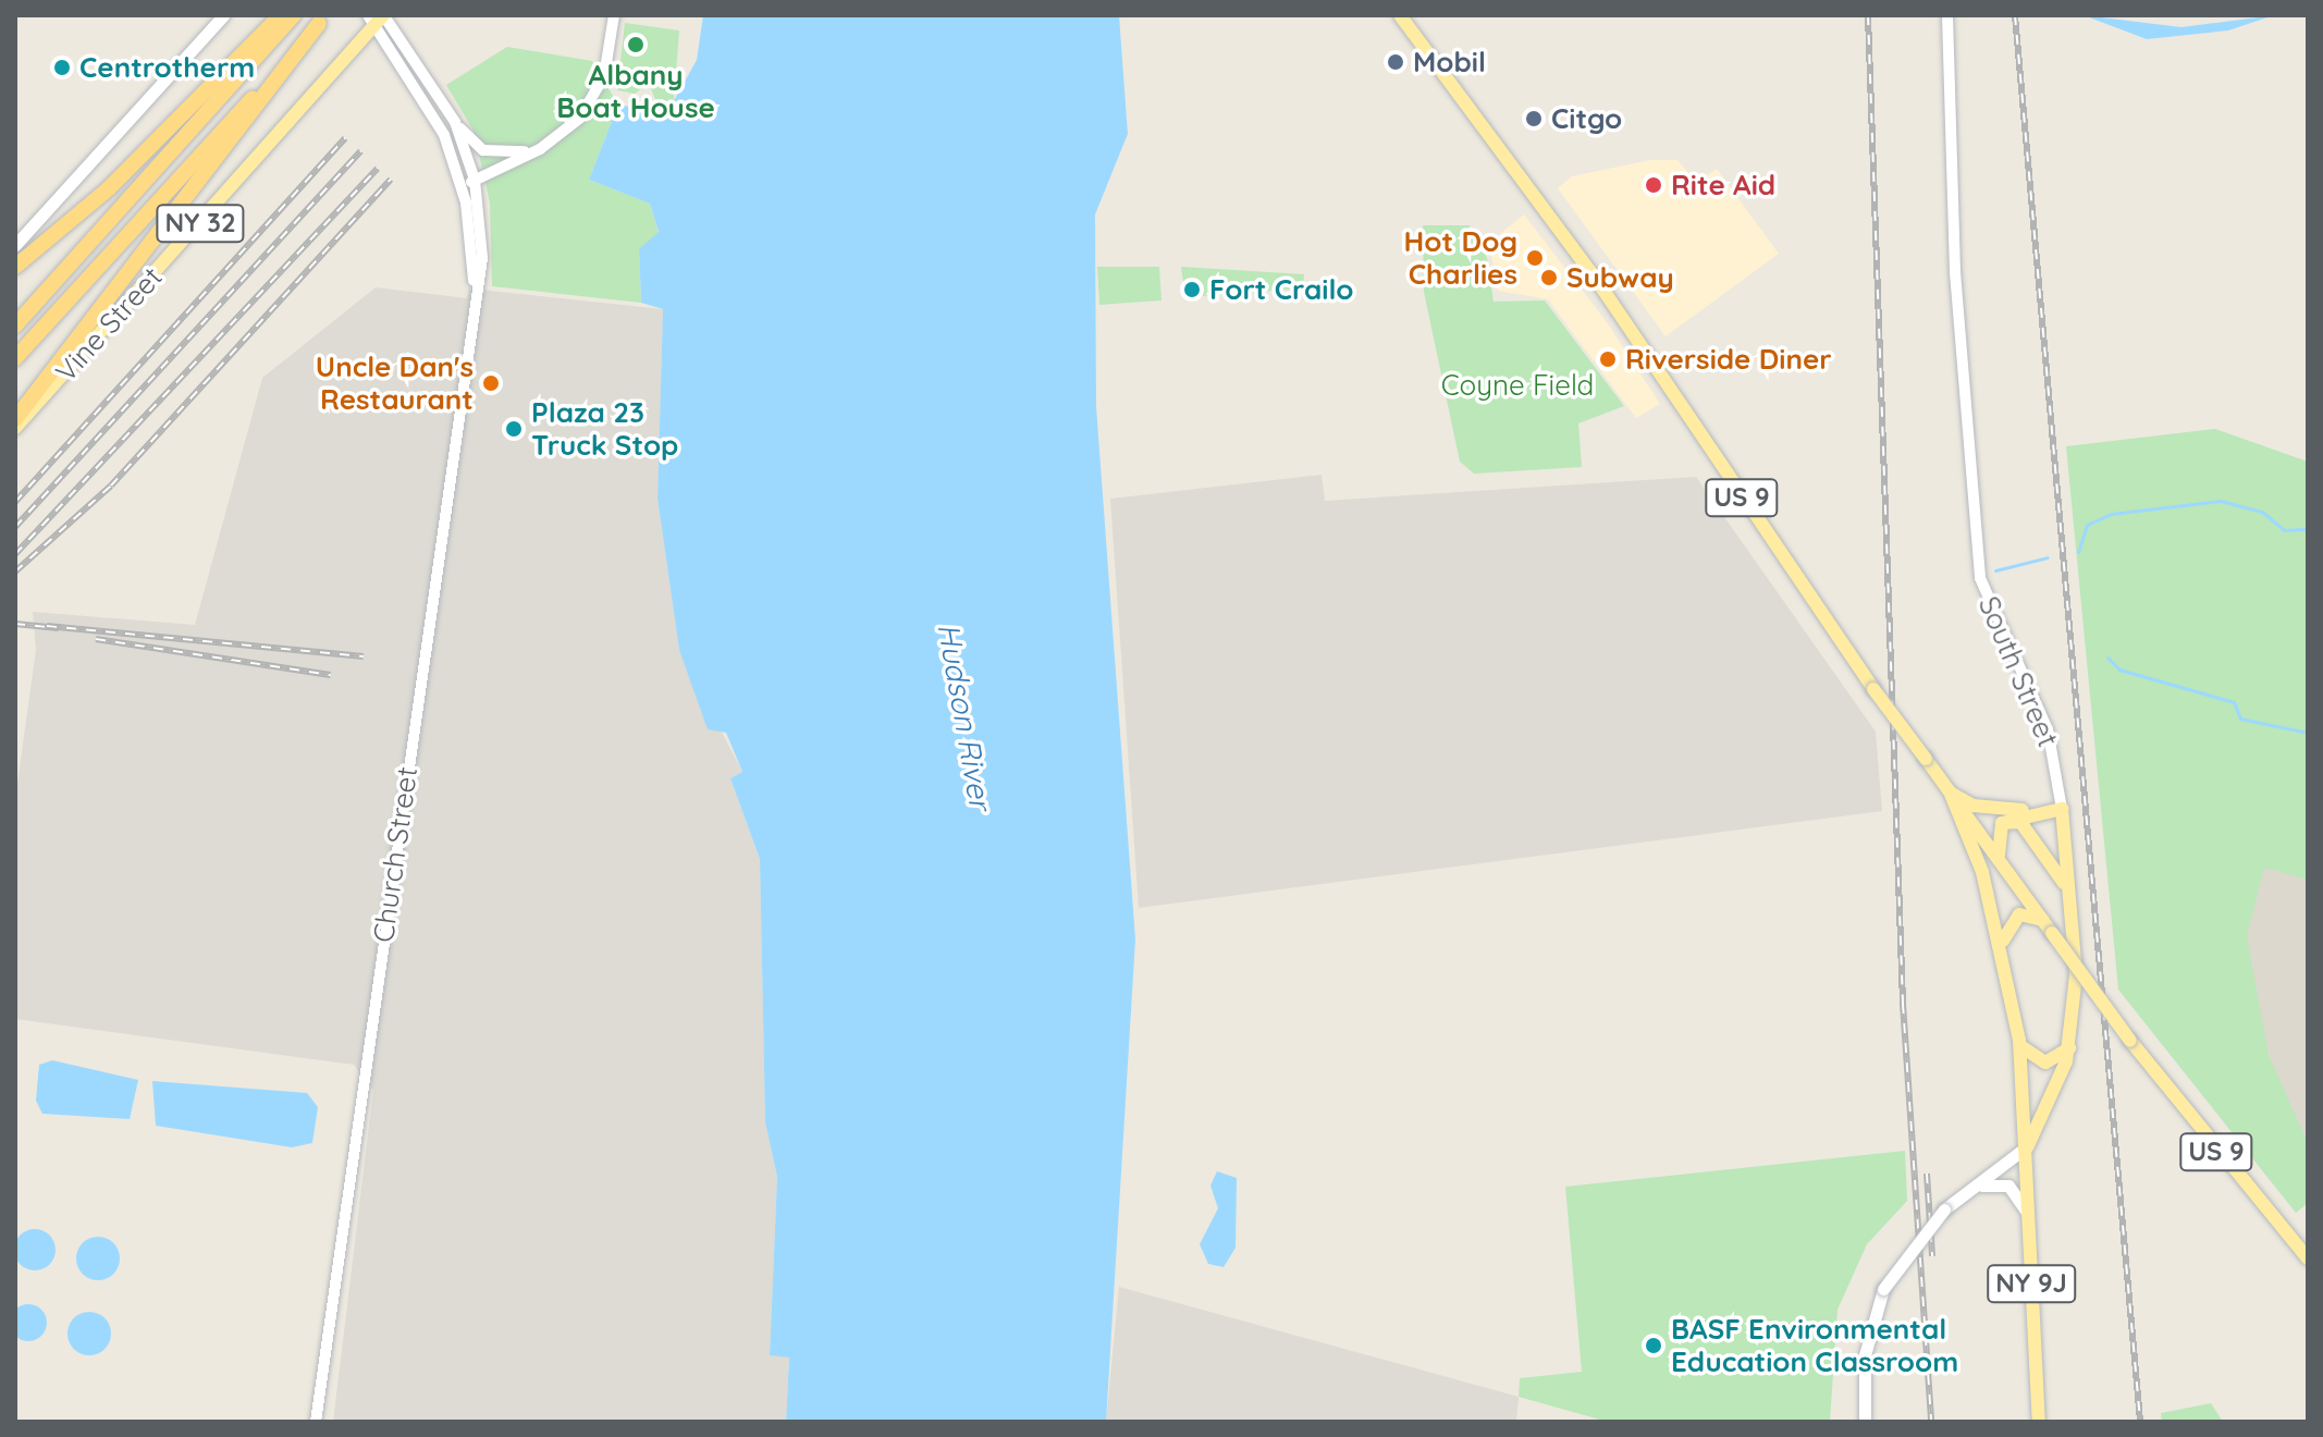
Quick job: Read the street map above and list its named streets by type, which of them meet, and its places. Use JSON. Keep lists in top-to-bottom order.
{
  "streets": {
    "main road": [
      "NY 32",
      "Vine Street",
      "US 9",
      "South Street",
      "NY 9J"
    ],
    "street": ["Church Street"]
  },
  "crossings": [
    ["Vine Street", "Church Street"]
  ],
  "water": ["Hudson River"],
  "parks": ["Coyne Field"],
  "places": [
    "Albany Boat House",
    "Mobil",
    "Centrotherm",
    "Citgo",
    "Rite Aid",
    "Hot Dog Charlies",
    "Subway",
    "Fort Crailo",
    "Riverside Diner",
    "Uncle Dan's Restaurant",
    "Plaza 23 Truck Stop",
    "BASF Environmental Education Classroom"
  ]
}
